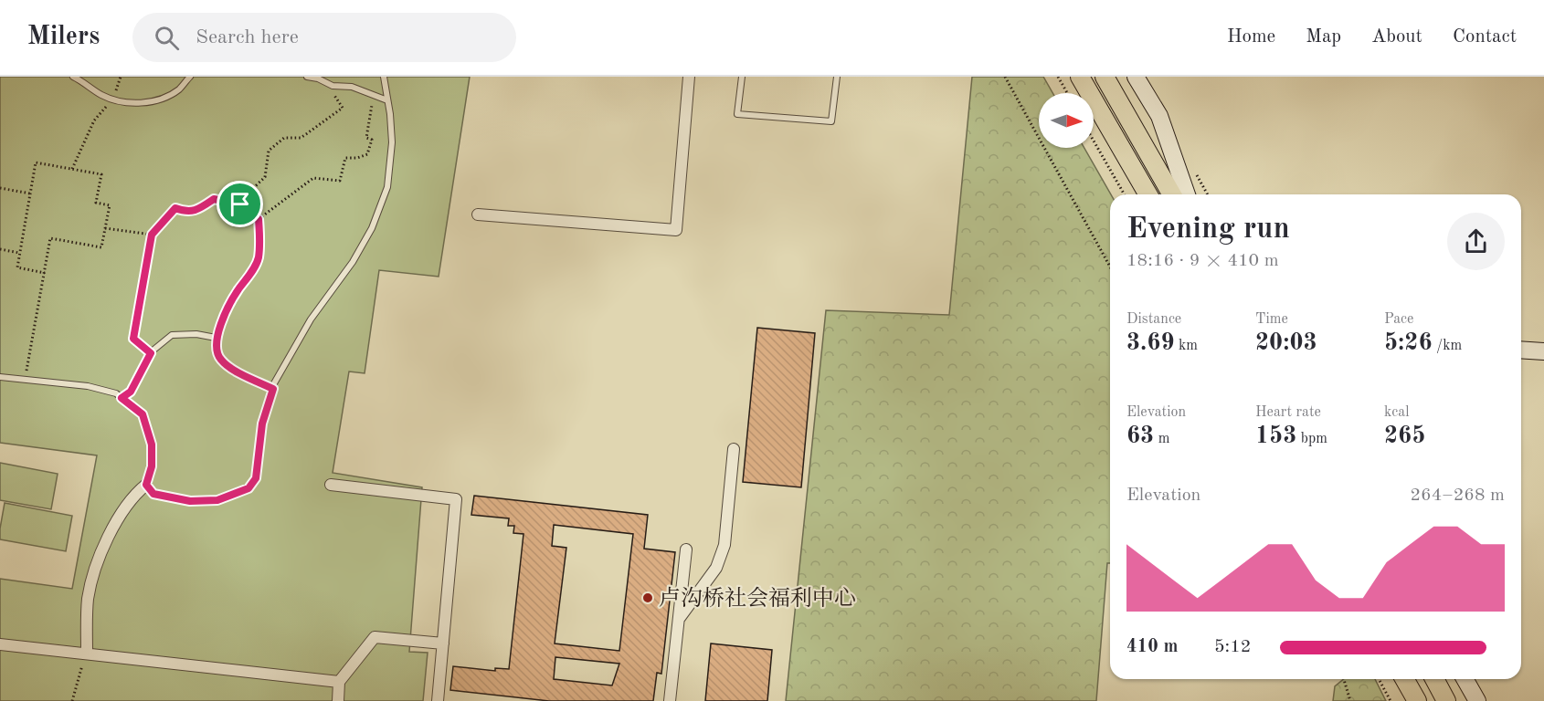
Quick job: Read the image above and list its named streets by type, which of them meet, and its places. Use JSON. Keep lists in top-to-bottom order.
{
  "places": ["卢沟桥社会福利中心"],
  "north": "right",
  "page": {
    "header": "Milers",
    "search": "Search here",
    "nav": [
      "Home",
      "Map",
      "About",
      "Contact"
    ],
    "heading": ["Evening run", "18:16 · 9 × 410 m"],
    "stats": [
      ["Distance", "3.69 km"],
      ["Time", "20:03"],
      ["Pace", "5:26 /km"],
      ["Elevation", "63 m"],
      ["Heart rate", "153 bpm"],
      ["kcal", "265"]
    ],
    "chart": ["Elevation", "264–268 m"],
    "list": [
      {
        "name": "410 m",
        "note": "5:12"
      }
    ]
  }
}
